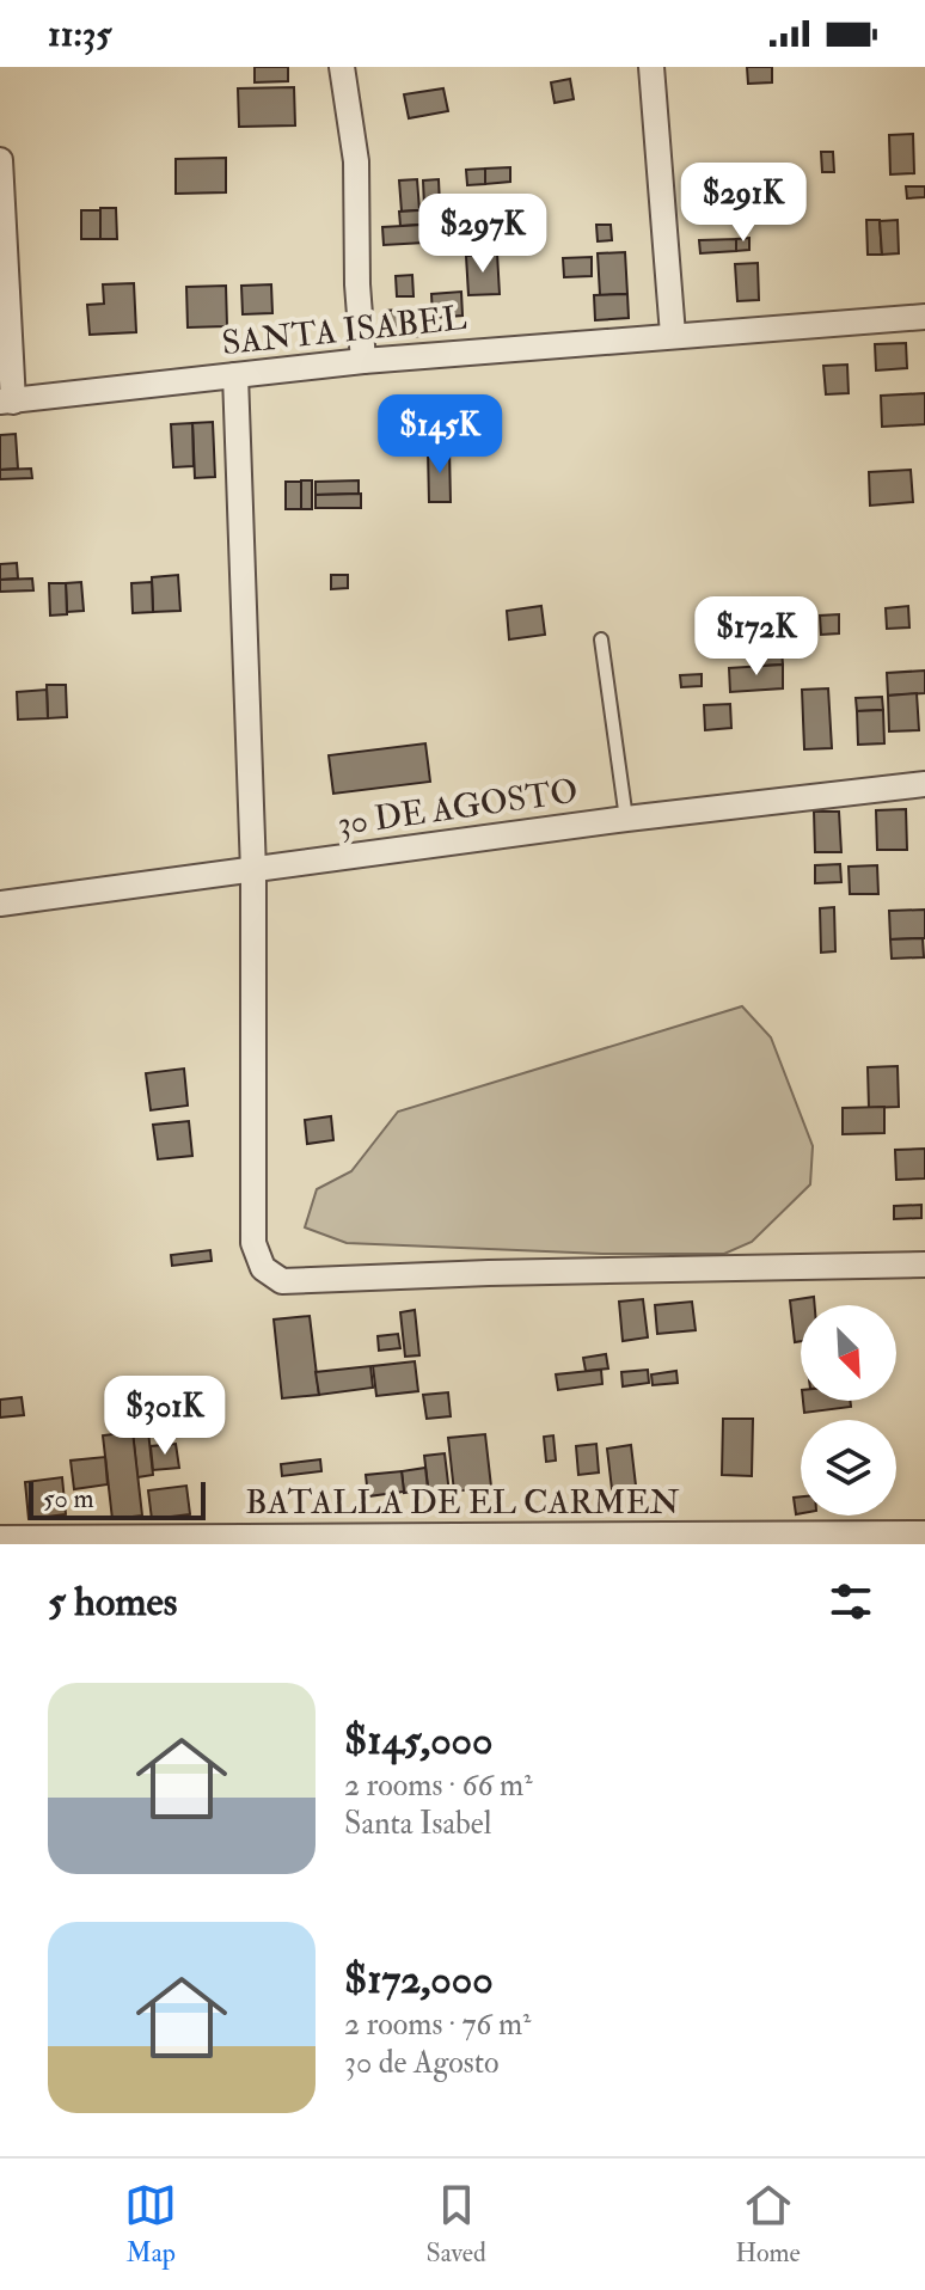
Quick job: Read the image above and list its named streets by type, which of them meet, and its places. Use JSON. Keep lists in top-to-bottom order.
{
  "streets": {
    "street": ["SANTA ISABEL", "30 DE AGOSTO", "BATALLA DE EL CARMEN"]
  },
  "scale_bar": "50 m",
  "north": "bottom right",
  "page": {
    "status": "11:35",
    "price": [
      "$291K",
      "$297K",
      "$145K",
      "$172K",
      "$301K"
    ],
    "scale": "50 m",
    "heading": "5 homes",
    "list": [
      {
        "name": "$145,000",
        "note": "2 rooms · 66 m² · Santa Isabel"
      },
      {
        "name": "$172,000",
        "note": "2 rooms · 76 m² · 30 de Agosto"
      }
    ],
    "tabs": ["Map", "Saved", "Home"]
  }
}
